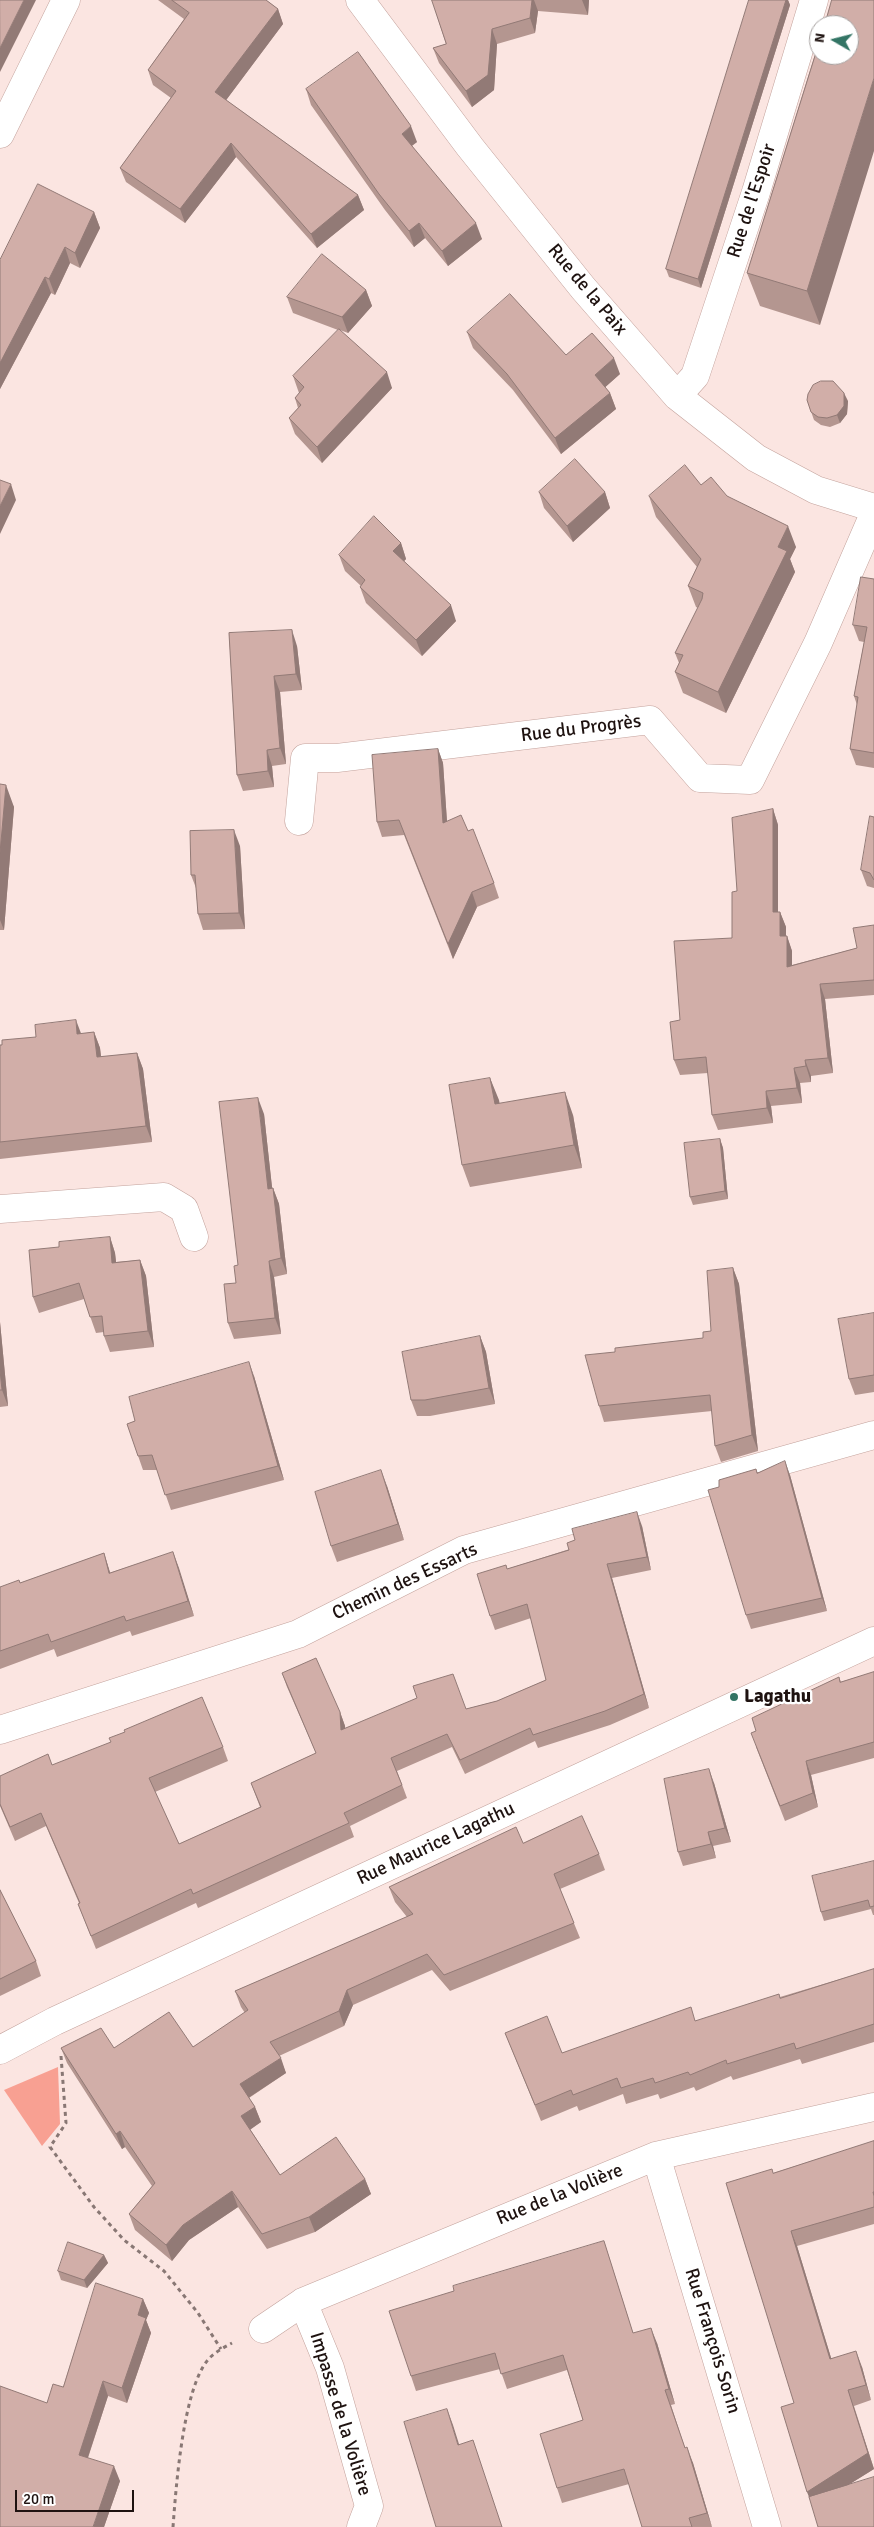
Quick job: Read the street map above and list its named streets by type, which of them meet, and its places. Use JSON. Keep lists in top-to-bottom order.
{
  "streets": {
    "street": [
      "Rue de l'Espoir",
      "Rue de la Paix",
      "Rue du Progrès",
      "Chemin des Essarts",
      "Rue Maurice Lagathu",
      "Rue de la Volière",
      "Rue François Sorin",
      "Impasse de la Volière"
    ]
  },
  "crossings": [
    ["Rue de l'Espoir", "Rue de la Paix"],
    ["Rue de la Volière", "Rue François Sorin"],
    ["Rue de la Volière", "Impasse de la Volière"]
  ],
  "places": ["Lagathu"],
  "scale_bar": "20 m",
  "north": "left"
}
